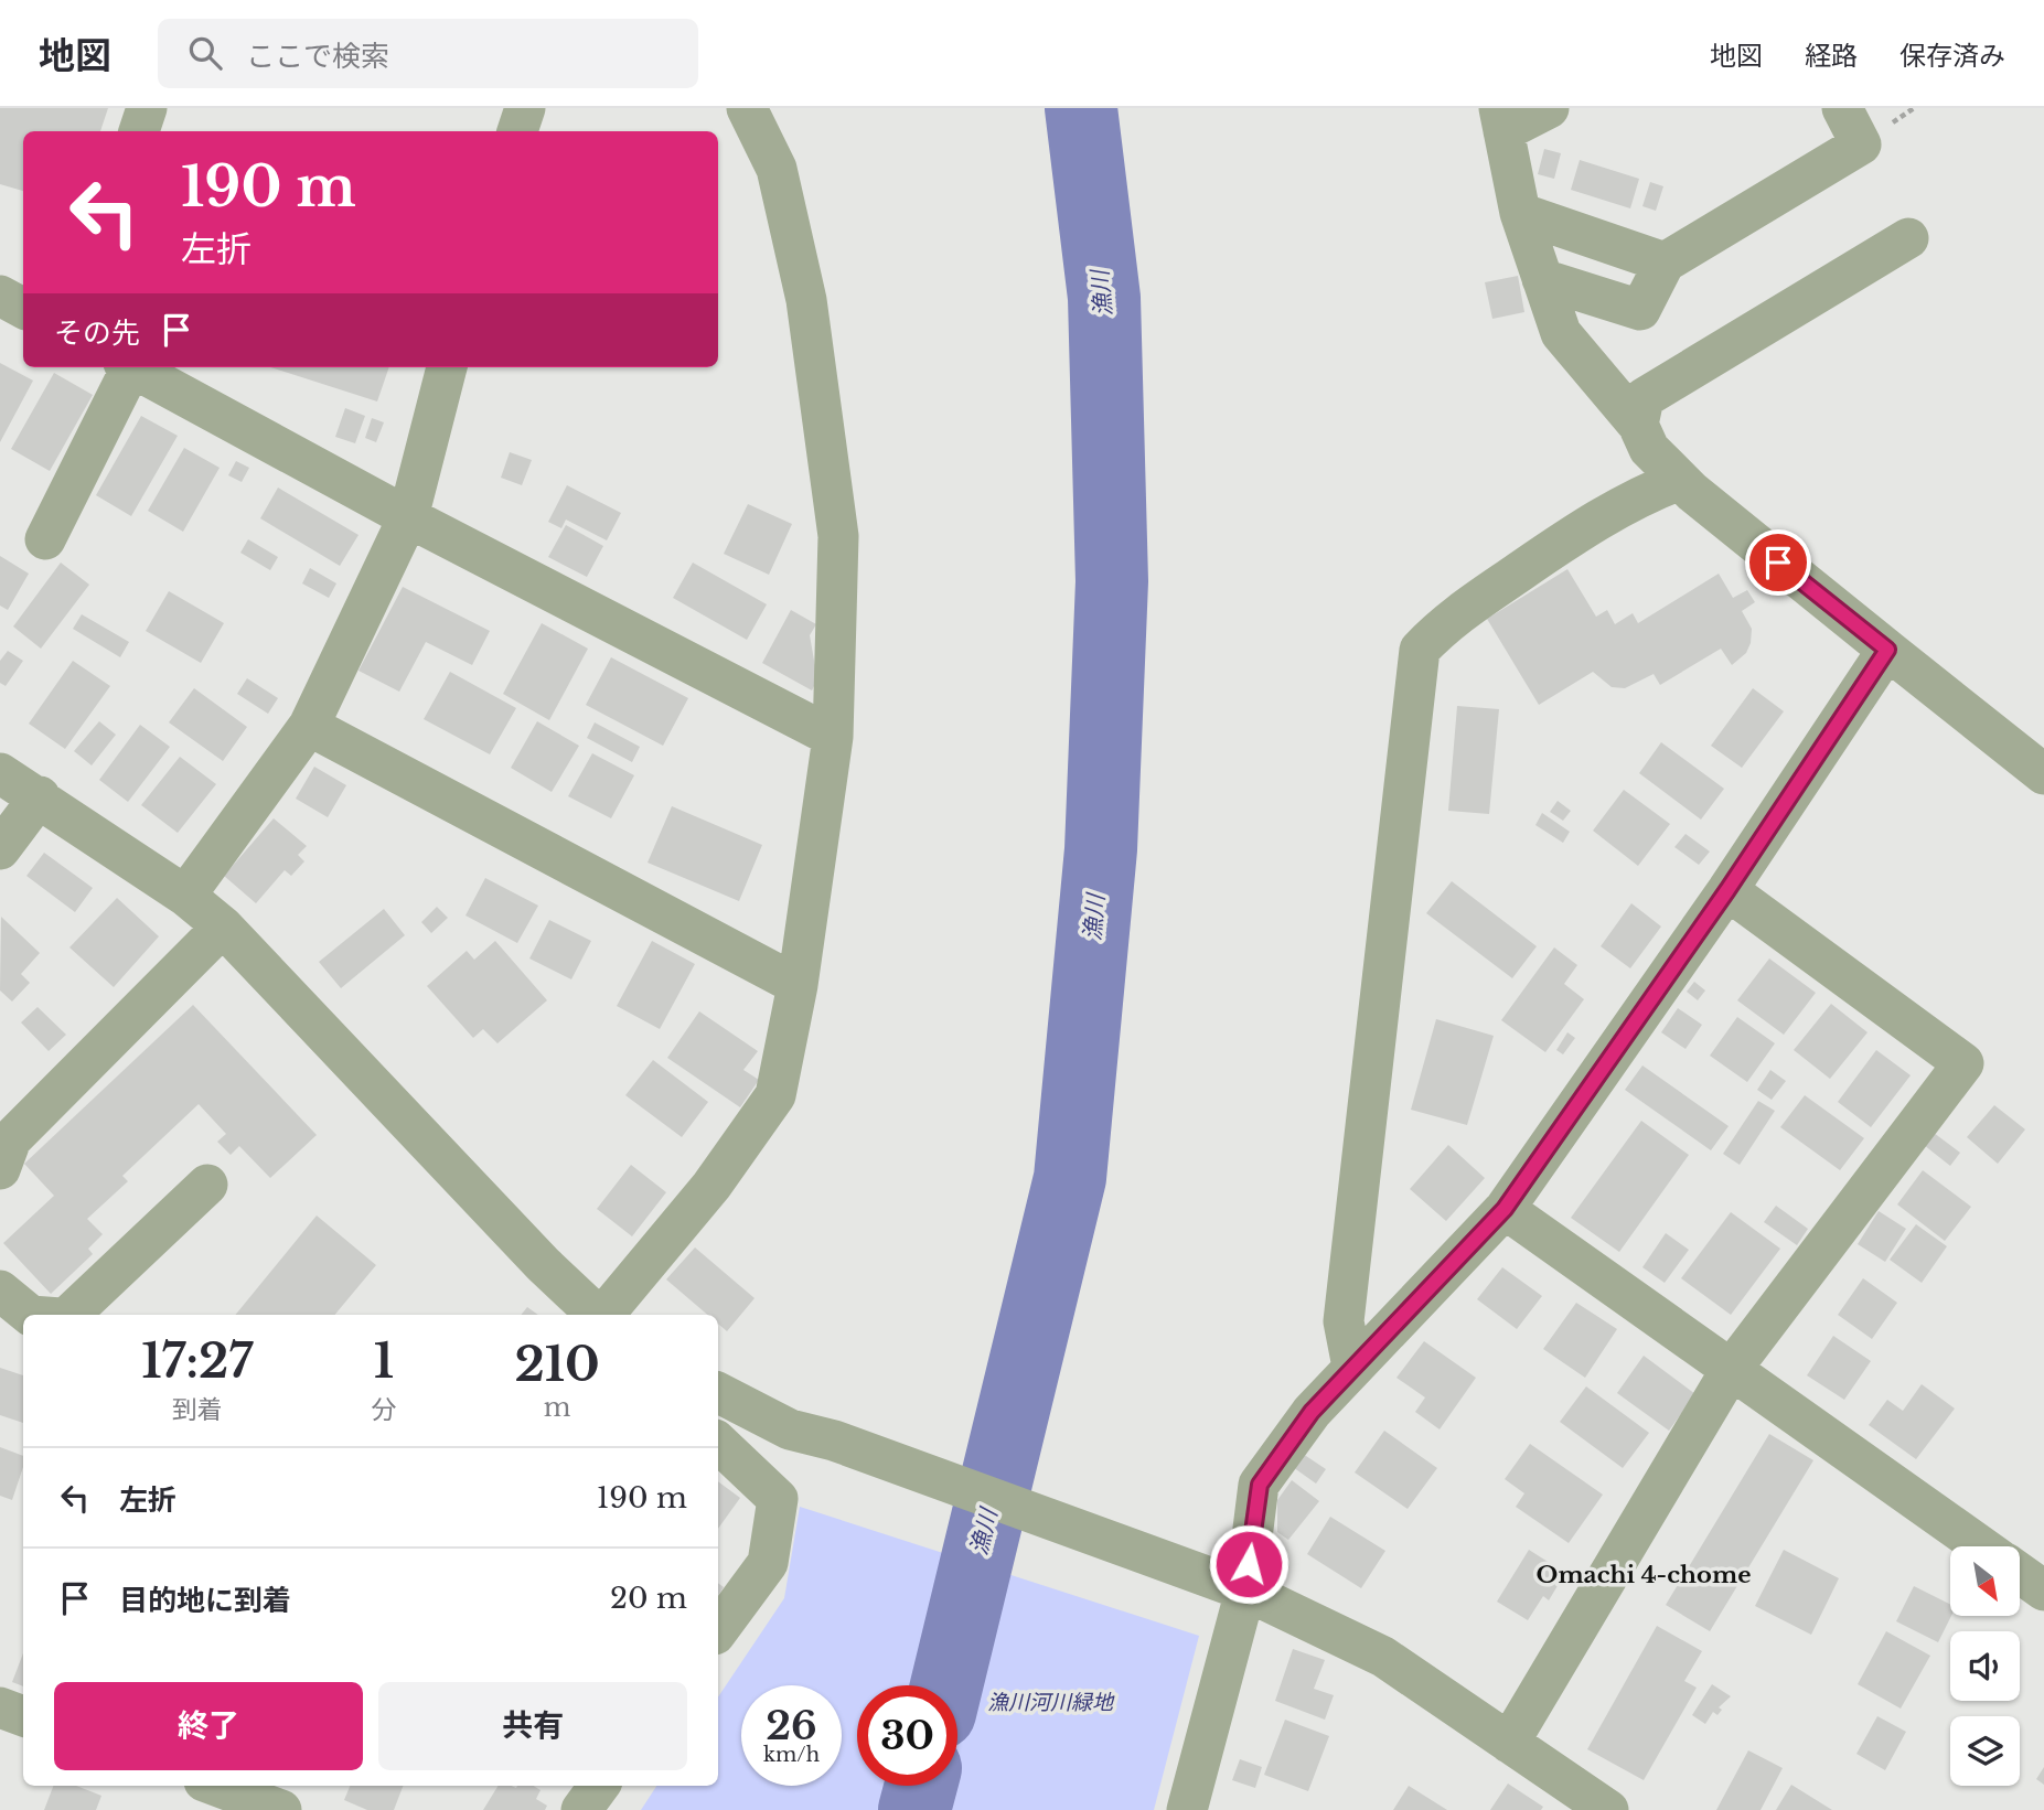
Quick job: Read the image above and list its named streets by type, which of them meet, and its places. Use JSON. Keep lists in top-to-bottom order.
{
  "districts": ["Omachi 4-chome"],
  "water": ["漁川"],
  "parks": ["漁川河川緑地"],
  "north": "bottom right",
  "page": {
    "header": "地図",
    "search": "ここで検索",
    "nav": ["地図", "経路", "保存済み"],
    "turn": ["190 m", "左折"],
    "then": "その先",
    "eta": [
      "17:27",
      "到着",
      "1",
      "分",
      "210",
      "m"
    ],
    "list": [
      {
        "name": "左折",
        "value": "190 m"
      },
      {
        "name": "目的地に到着",
        "value": "20 m"
      }
    ],
    "buttons": ["終了", "共有"],
    "speed": "26 km/h",
    "limit": "30"
  }
}
